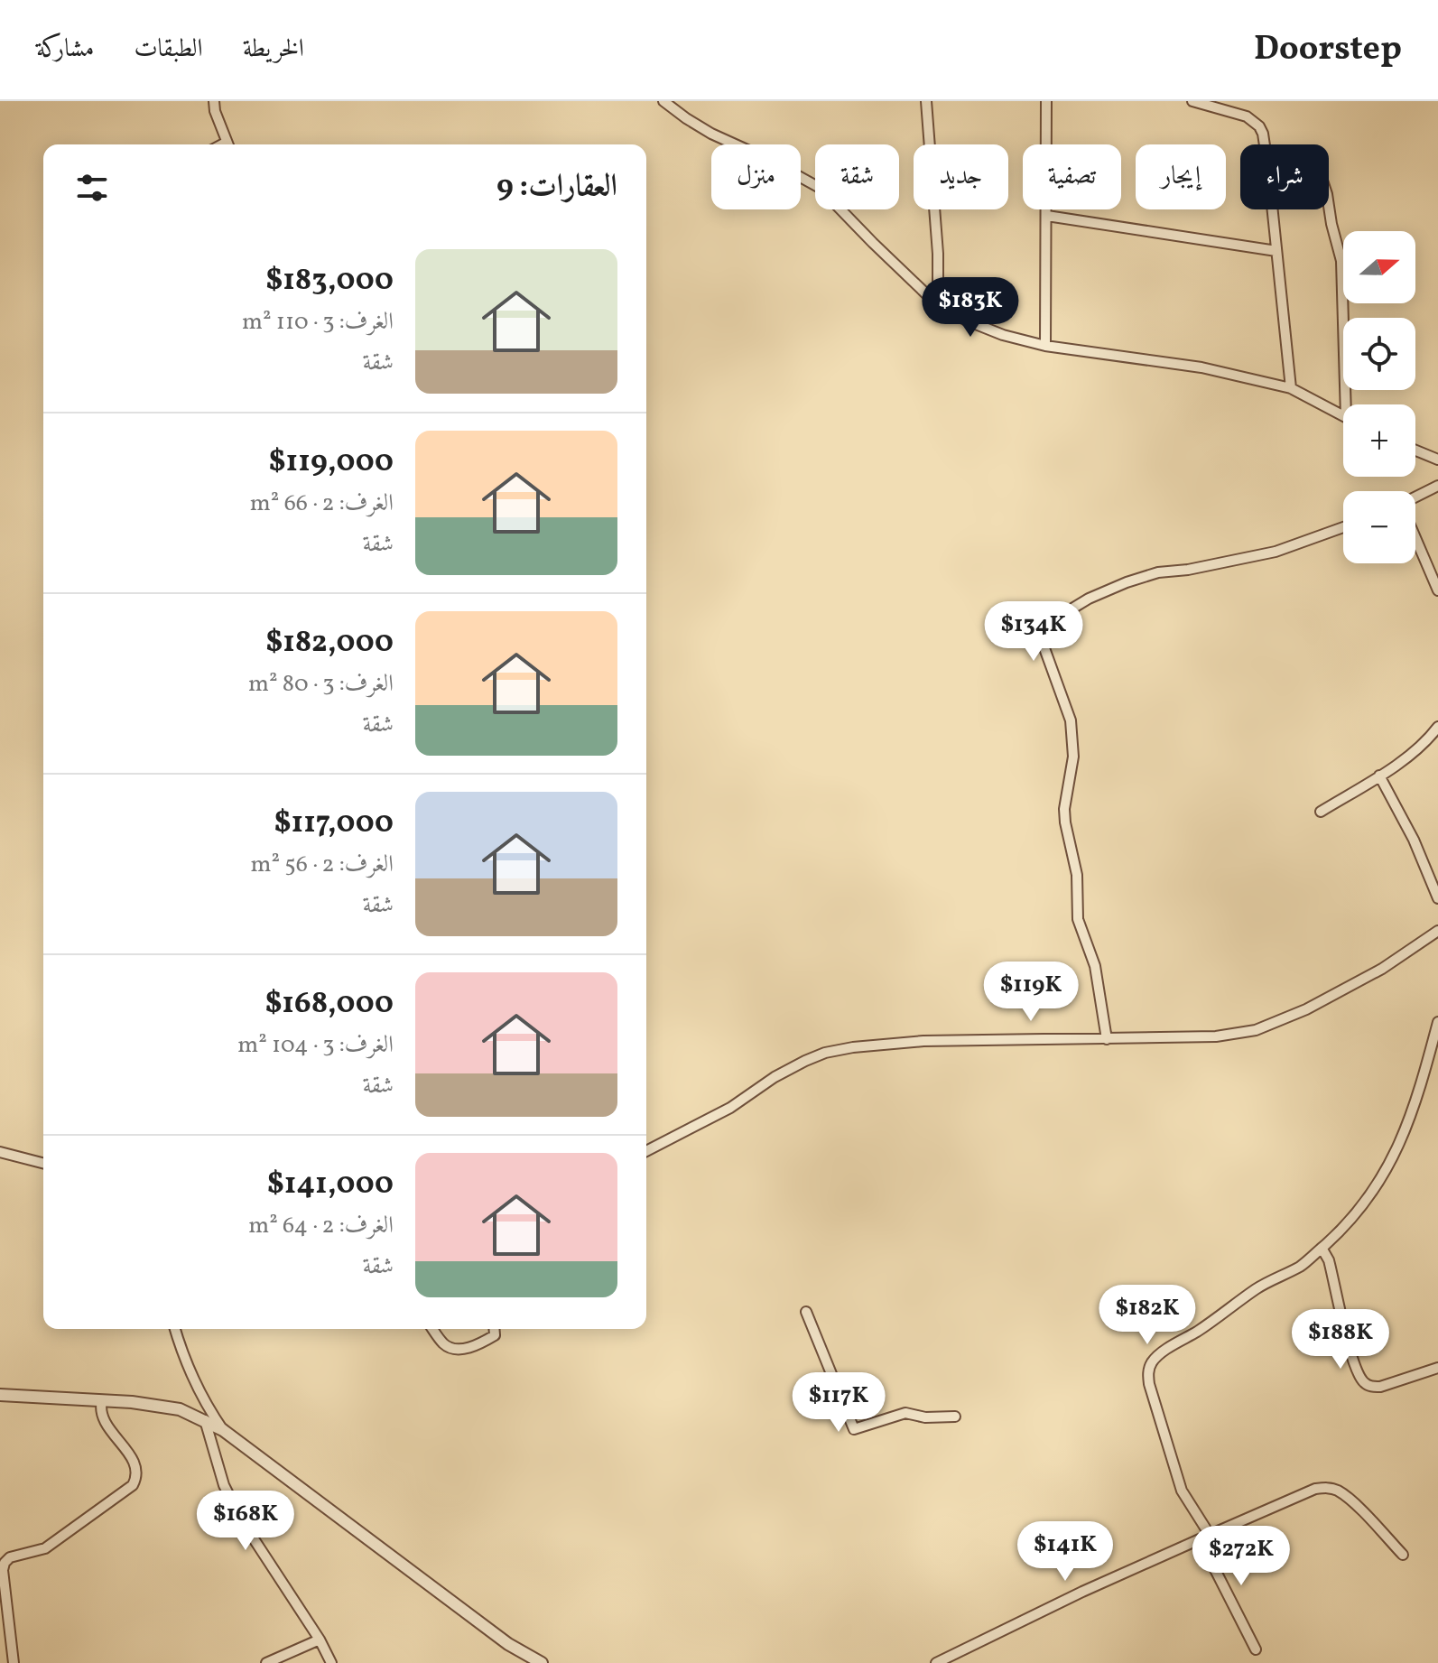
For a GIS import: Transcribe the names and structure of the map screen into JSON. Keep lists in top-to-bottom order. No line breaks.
{"north":"right","page":{"header":"Doorstep","nav":["الخريطة","الطبقات","مشاركة"],"chip":["شراء","إيجار","تصفية","جديد","شقة","منزل"],"heading":"العقارات: 9","map_buttons":["+","−"],"list":[{"name":"$183,000","note":"الغرف: 3 · 110 m² · شقة"},{"name":"$119,000","note":"الغرف: 2 · 66 m² · شقة"},{"name":"$182,000","note":"الغرف: 3 · 80 m² · شقة"},{"name":"$117,000","note":"الغرف: 2 · 56 m² · شقة"},{"name":"$168,000","note":"الغرف: 3 · 104 m² · شقة"},{"name":"$141,000","note":"الغرف: 2 · 64 m² · شقة"}],"price":["$183K","$134K","$119K","$182K","$188K","$117K","$168K","$141K","$272K"]}}
